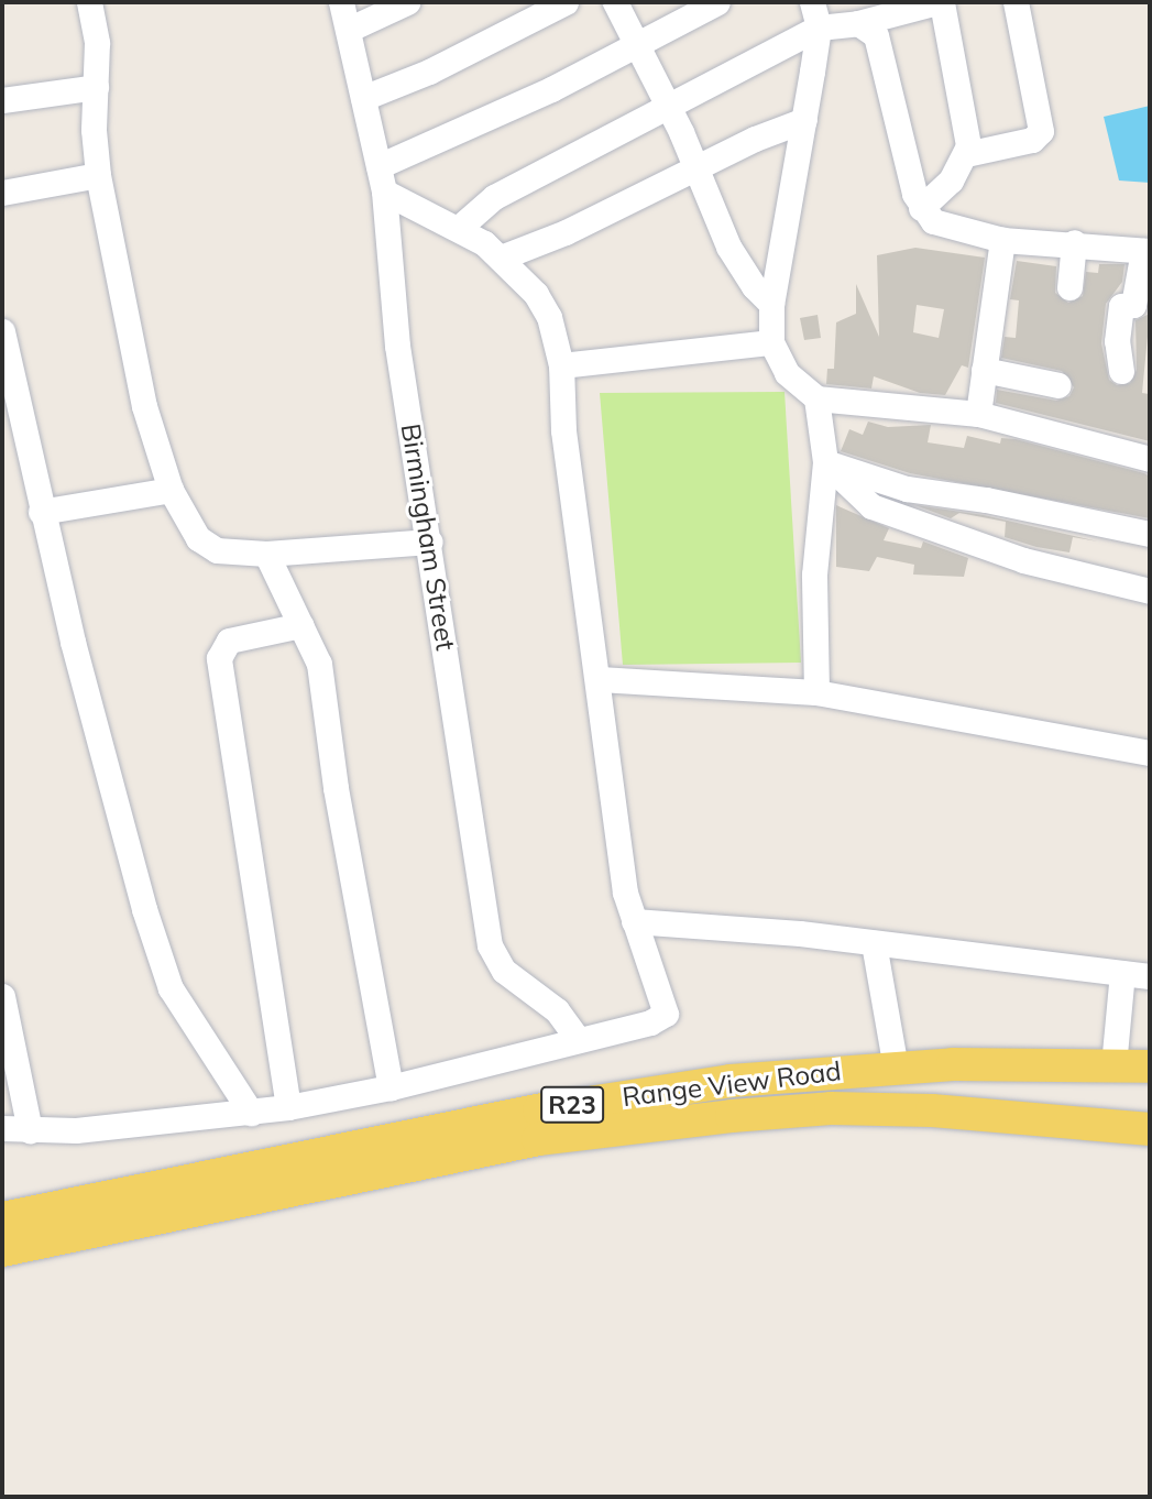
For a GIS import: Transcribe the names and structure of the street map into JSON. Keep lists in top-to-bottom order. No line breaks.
{"streets":{"main road":["Range View Road","R23"],"street":["Birmingham Street"]}}
